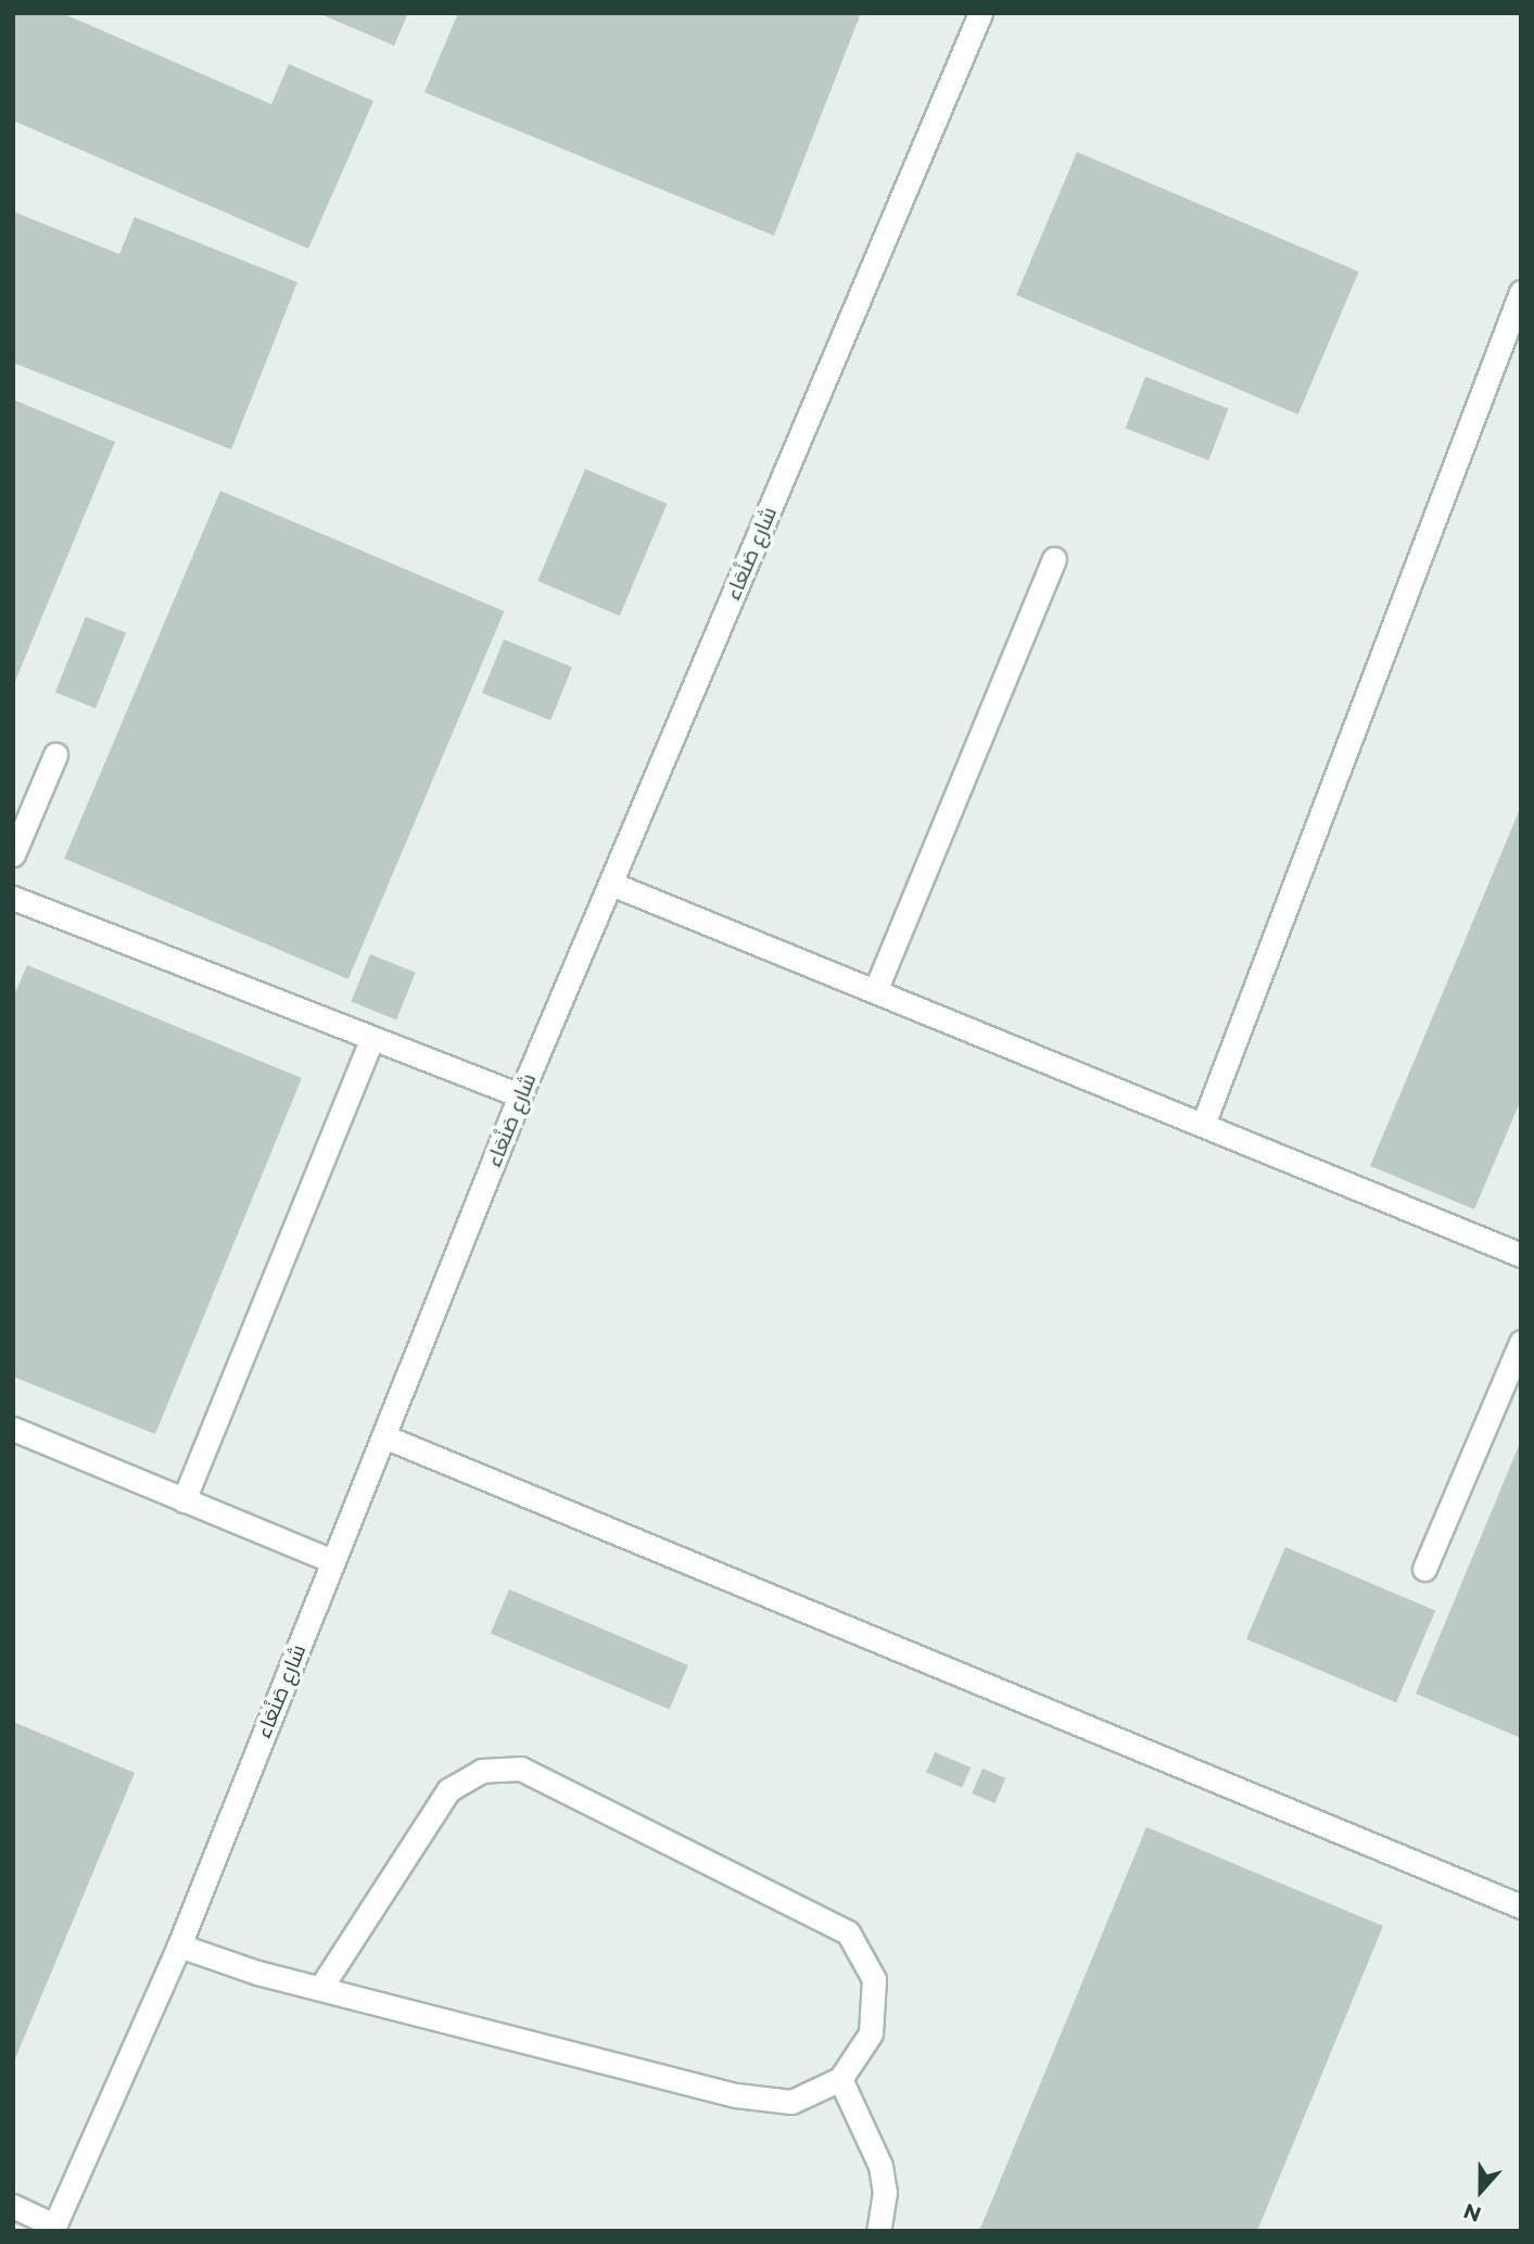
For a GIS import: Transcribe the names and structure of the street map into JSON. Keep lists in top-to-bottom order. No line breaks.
{"streets":{"street":["شارع صَنْعَاء"]},"north":"bottom"}
